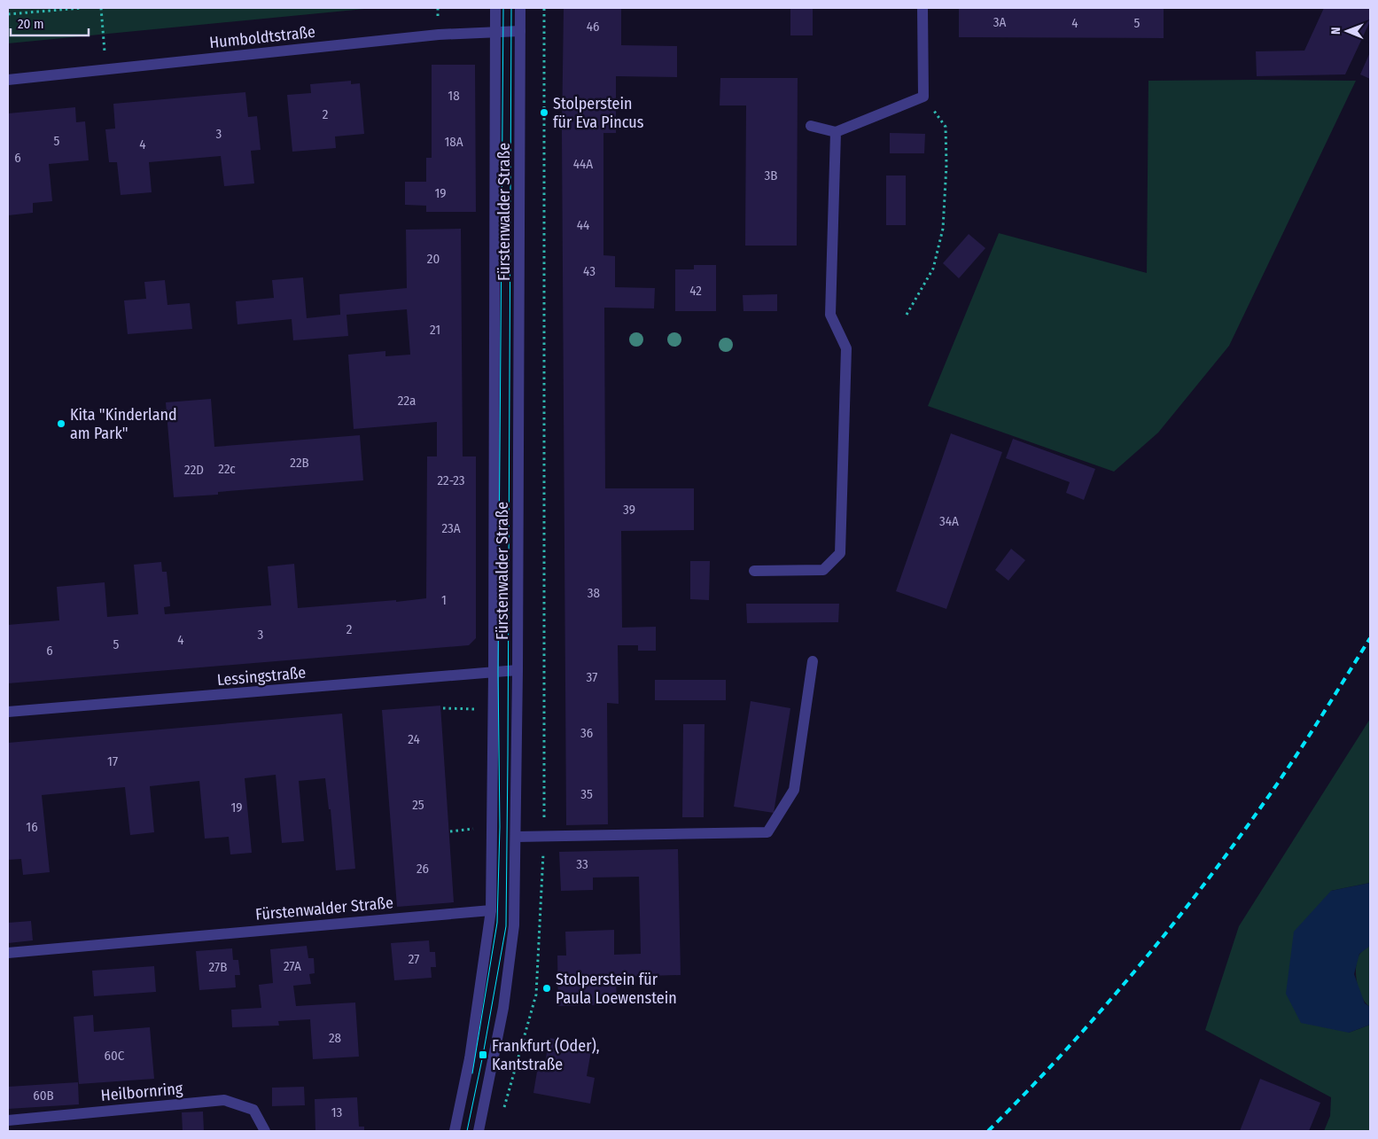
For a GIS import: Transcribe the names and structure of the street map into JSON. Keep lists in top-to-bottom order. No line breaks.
{"streets":{"street":["Humboldtstraße","Fürstenwalder Straße","Lessingstraße","Heilbornring"]},"crossings":[["Humboldtstraße","Fürstenwalder Straße"],["Fürstenwalder Straße","Lessingstraße"]],"places":{"other":["Stolperstein für Eva Pincus","Kita \"Kinderland am Park\"","Stolperstein für Paula Loewenstein"],"transit":["Frankfurt (Oder), Kantstraße"]},"house_numbers":["3A","4","5","46","18","2","3","5","18A","4","6","44A","3B","19","44","20","43","42","21","22a","22B","22c","22D","22-23","39","34A","23A","38","1","2","3","4","5","6","37","36","24","17","35","25","19","16","33","26","27","27A","27B","28","60C","60B","13"],"scale_bar":"20 m","north":"left"}
